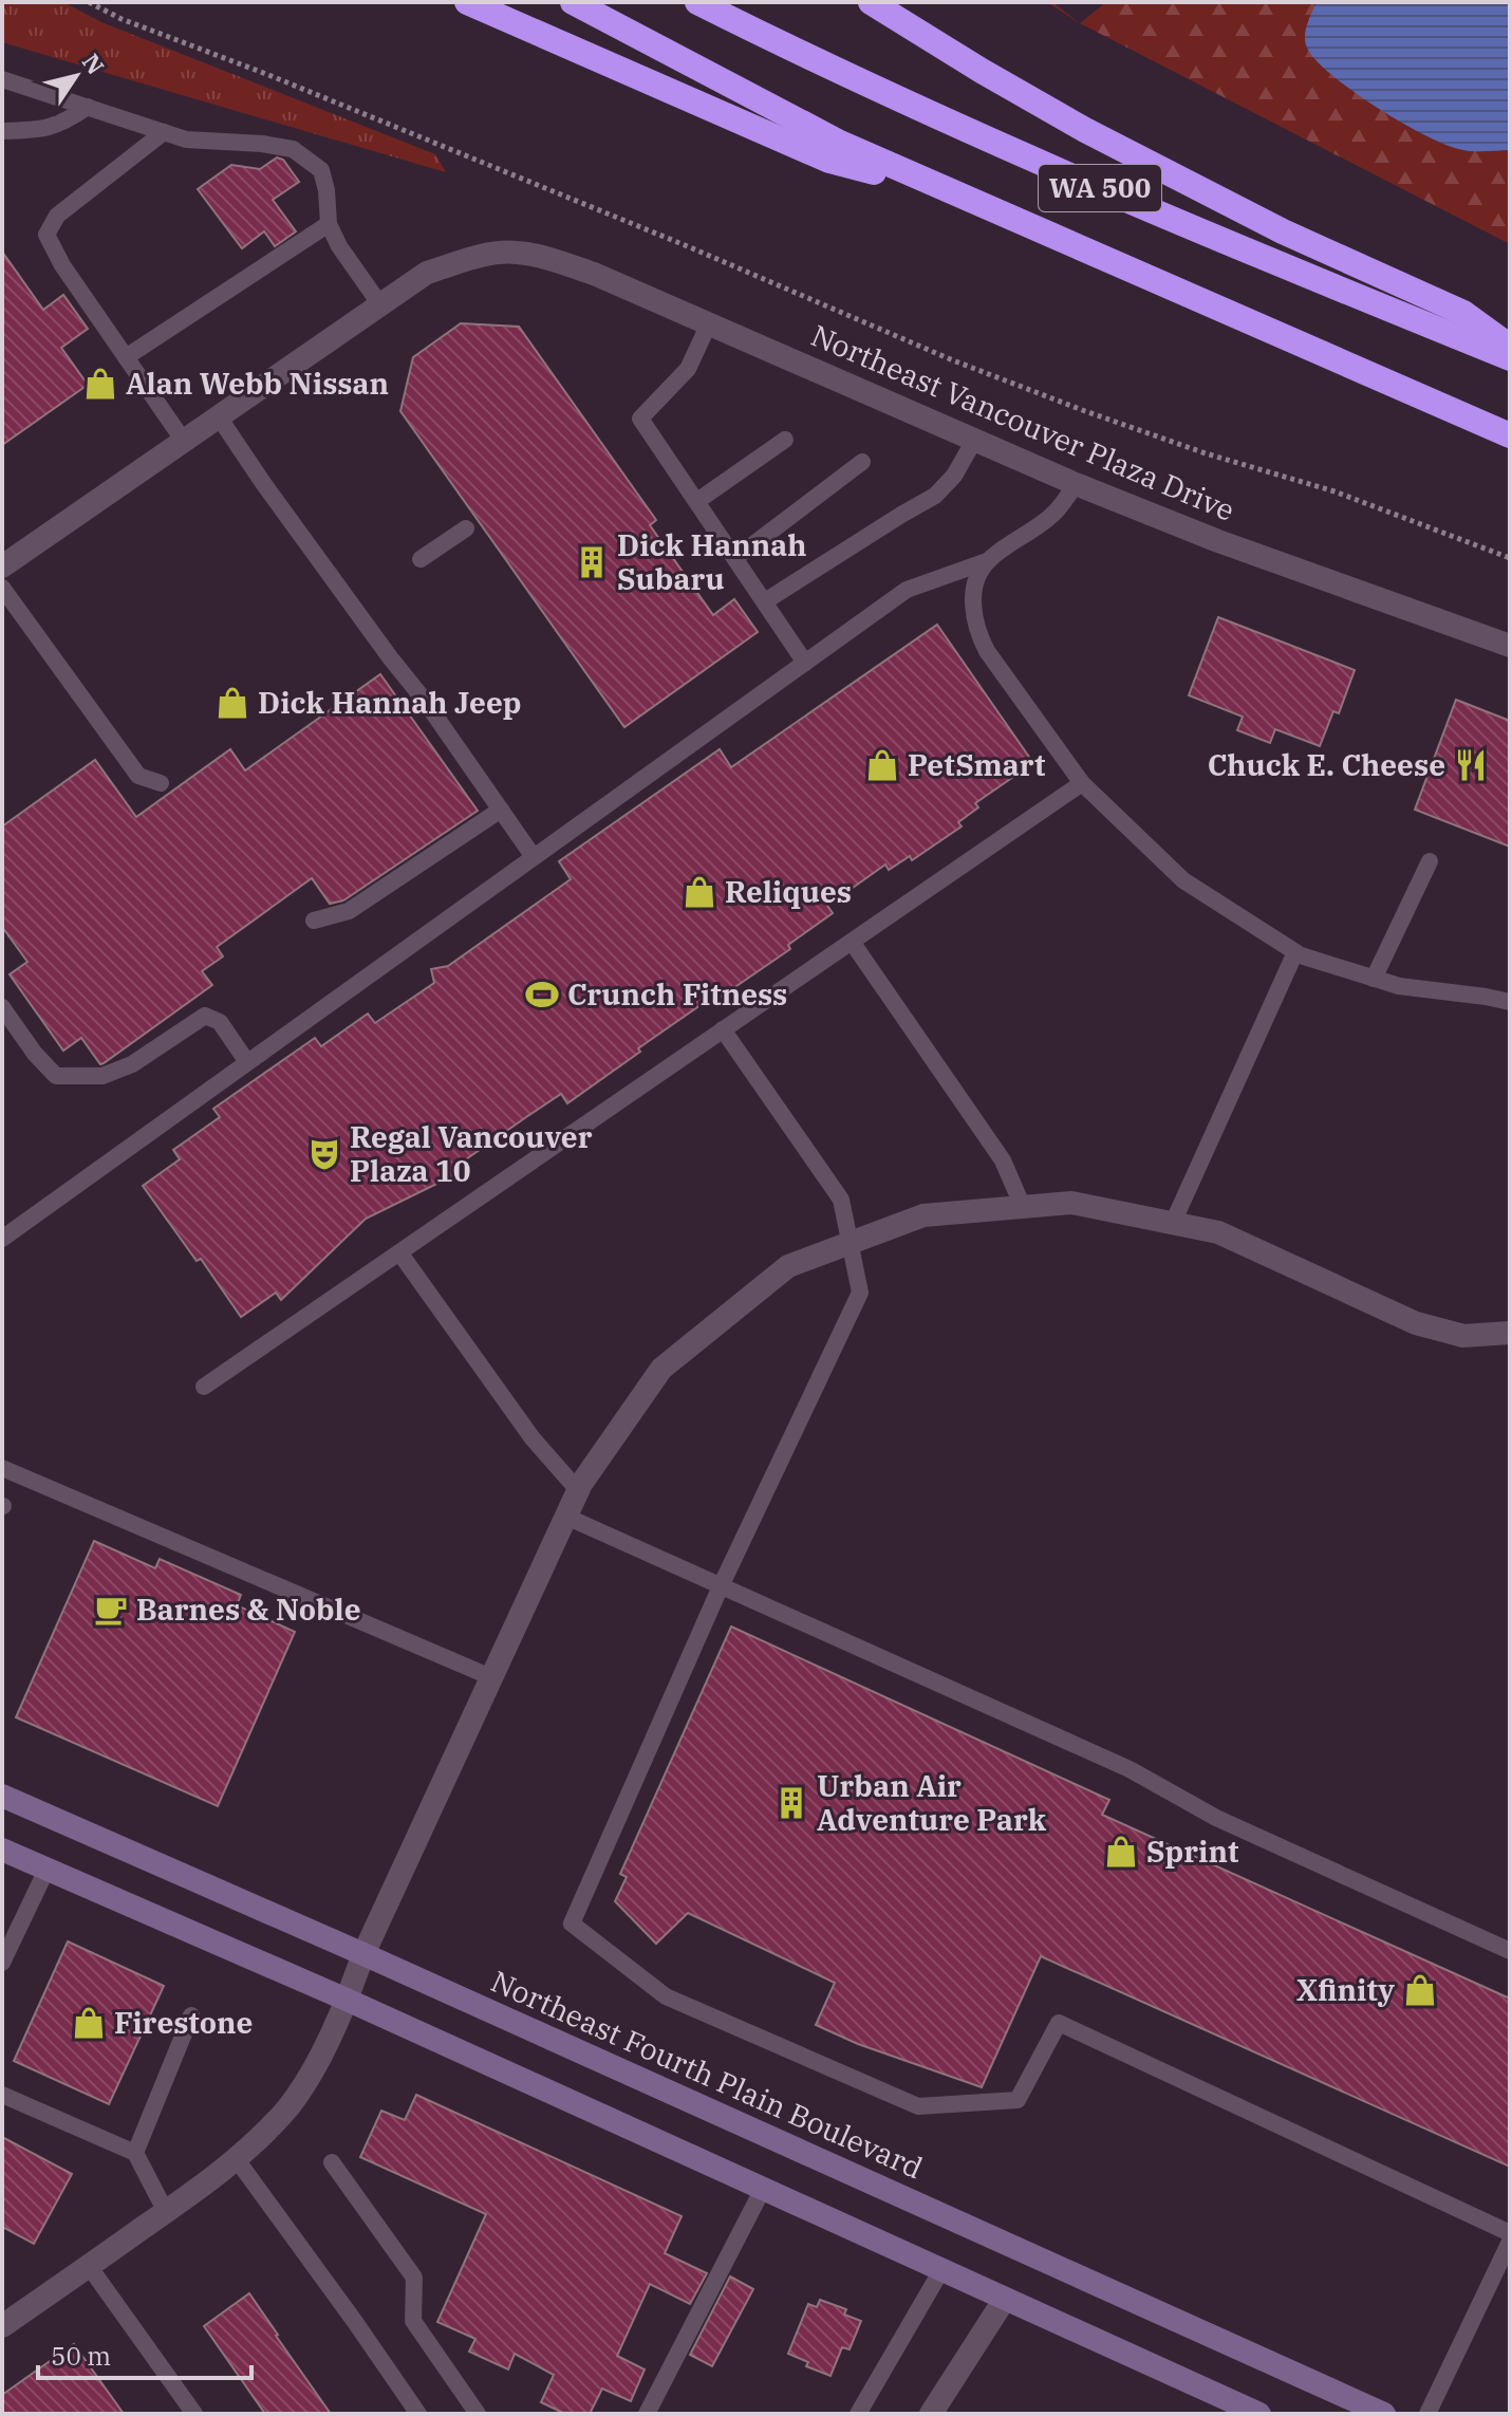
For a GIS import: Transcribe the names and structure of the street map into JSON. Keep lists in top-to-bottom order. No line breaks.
{"streets":{"highway":["WA 500"],"main road":["Northeast Fourth Plain Boulevard"],"street":["Northeast Vancouver Plaza Drive"]},"places":{"shop":["Alan Webb Nissan","Dick Hannah Jeep","PetSmart","Reliques","Sprint","Xfinity","Firestone"],"building":["Dick Hannah Subaru","Urban Air Adventure Park"],"restaurant":["Chuck E. Cheese"],"sports":["Crunch Fitness"],"theatre":["Regal Vancouver Plaza 10"],"cafe":["Barnes & Noble"]},"scale_bar":"50 m","north":"top right"}
